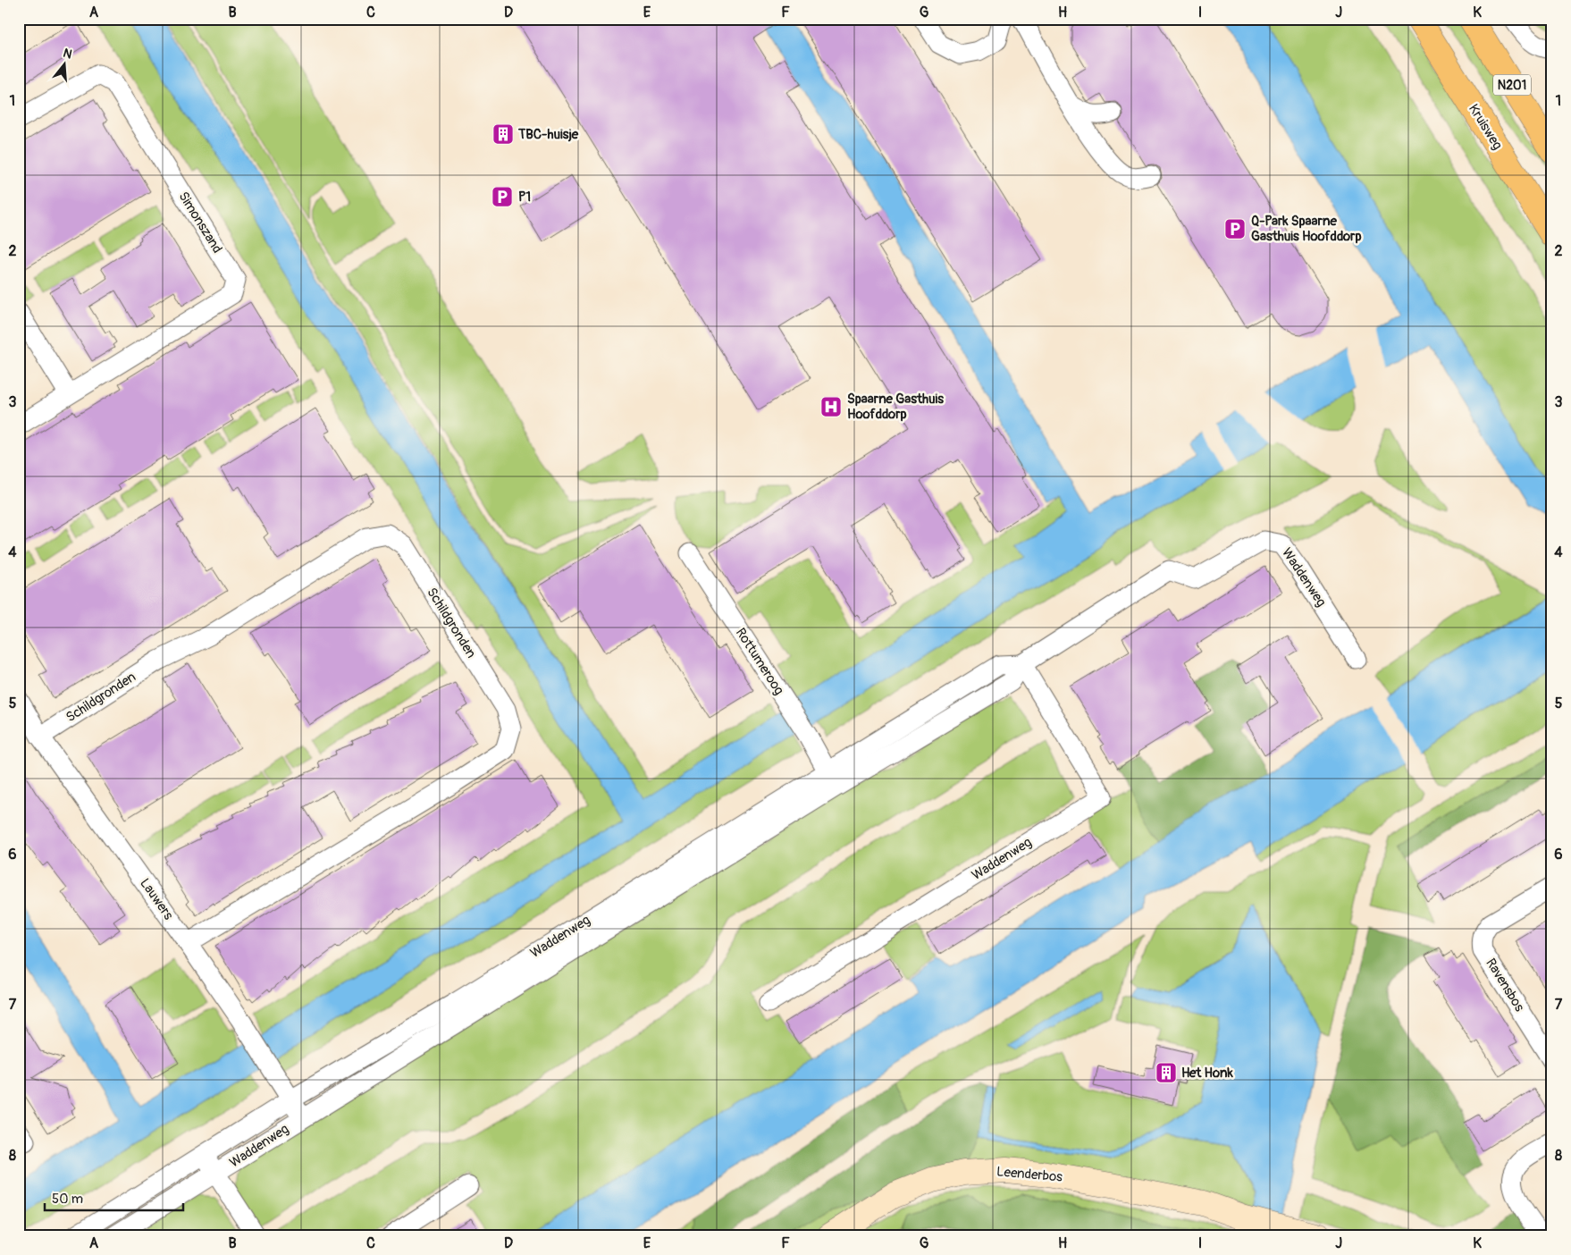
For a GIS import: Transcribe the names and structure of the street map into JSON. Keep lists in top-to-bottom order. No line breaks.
{"streets":{"highway":["N201","Kruisweg"],"main road":["Leenderbos"],"street":["Simonszand","Waddenweg","Schildgronden","Rottumeroog","Lauwers","Ravensbos"]},"crossings":[["Waddenweg","Rottumeroog"],["Waddenweg","Lauwers"],["Schildgronden","Lauwers"]],"places":{"building":["TBC-huisje","Het Honk"],"parking":["P1","Q-Park Spaarne Gasthuis Hoofddorp"],"hospital":["Spaarne Gasthuis Hoofddorp"]},"scale_bar":"50 m","north":"top","grid":{"columns":["A","B","C","D","E","F","G","H","I","J","K"],"rows":["1","2","3","4","5","6","7","8"]}}
